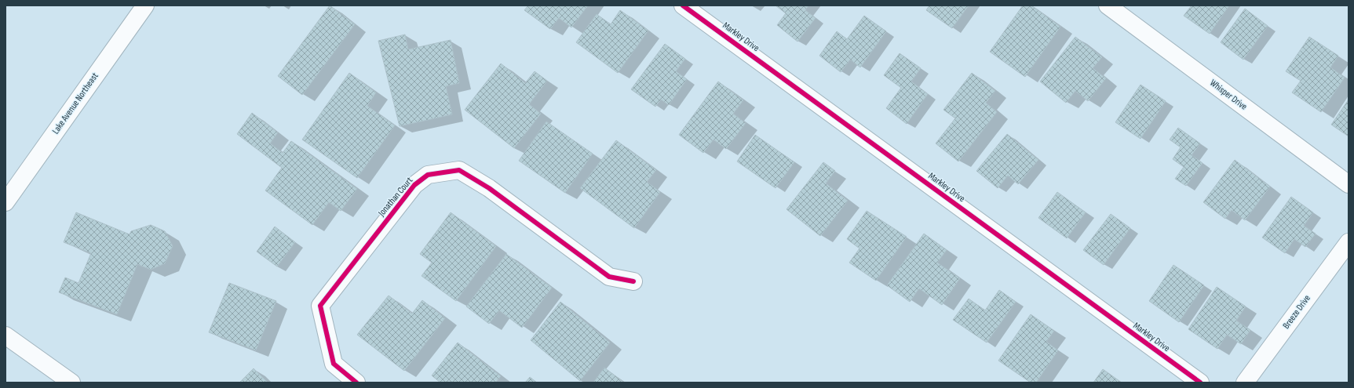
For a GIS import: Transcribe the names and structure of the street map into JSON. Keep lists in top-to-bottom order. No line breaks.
{"streets":{"street":["Markley Drive","Whisper Drive","Lake Avenue Northeast","Jonathan Court","Breeze Drive"]}}
